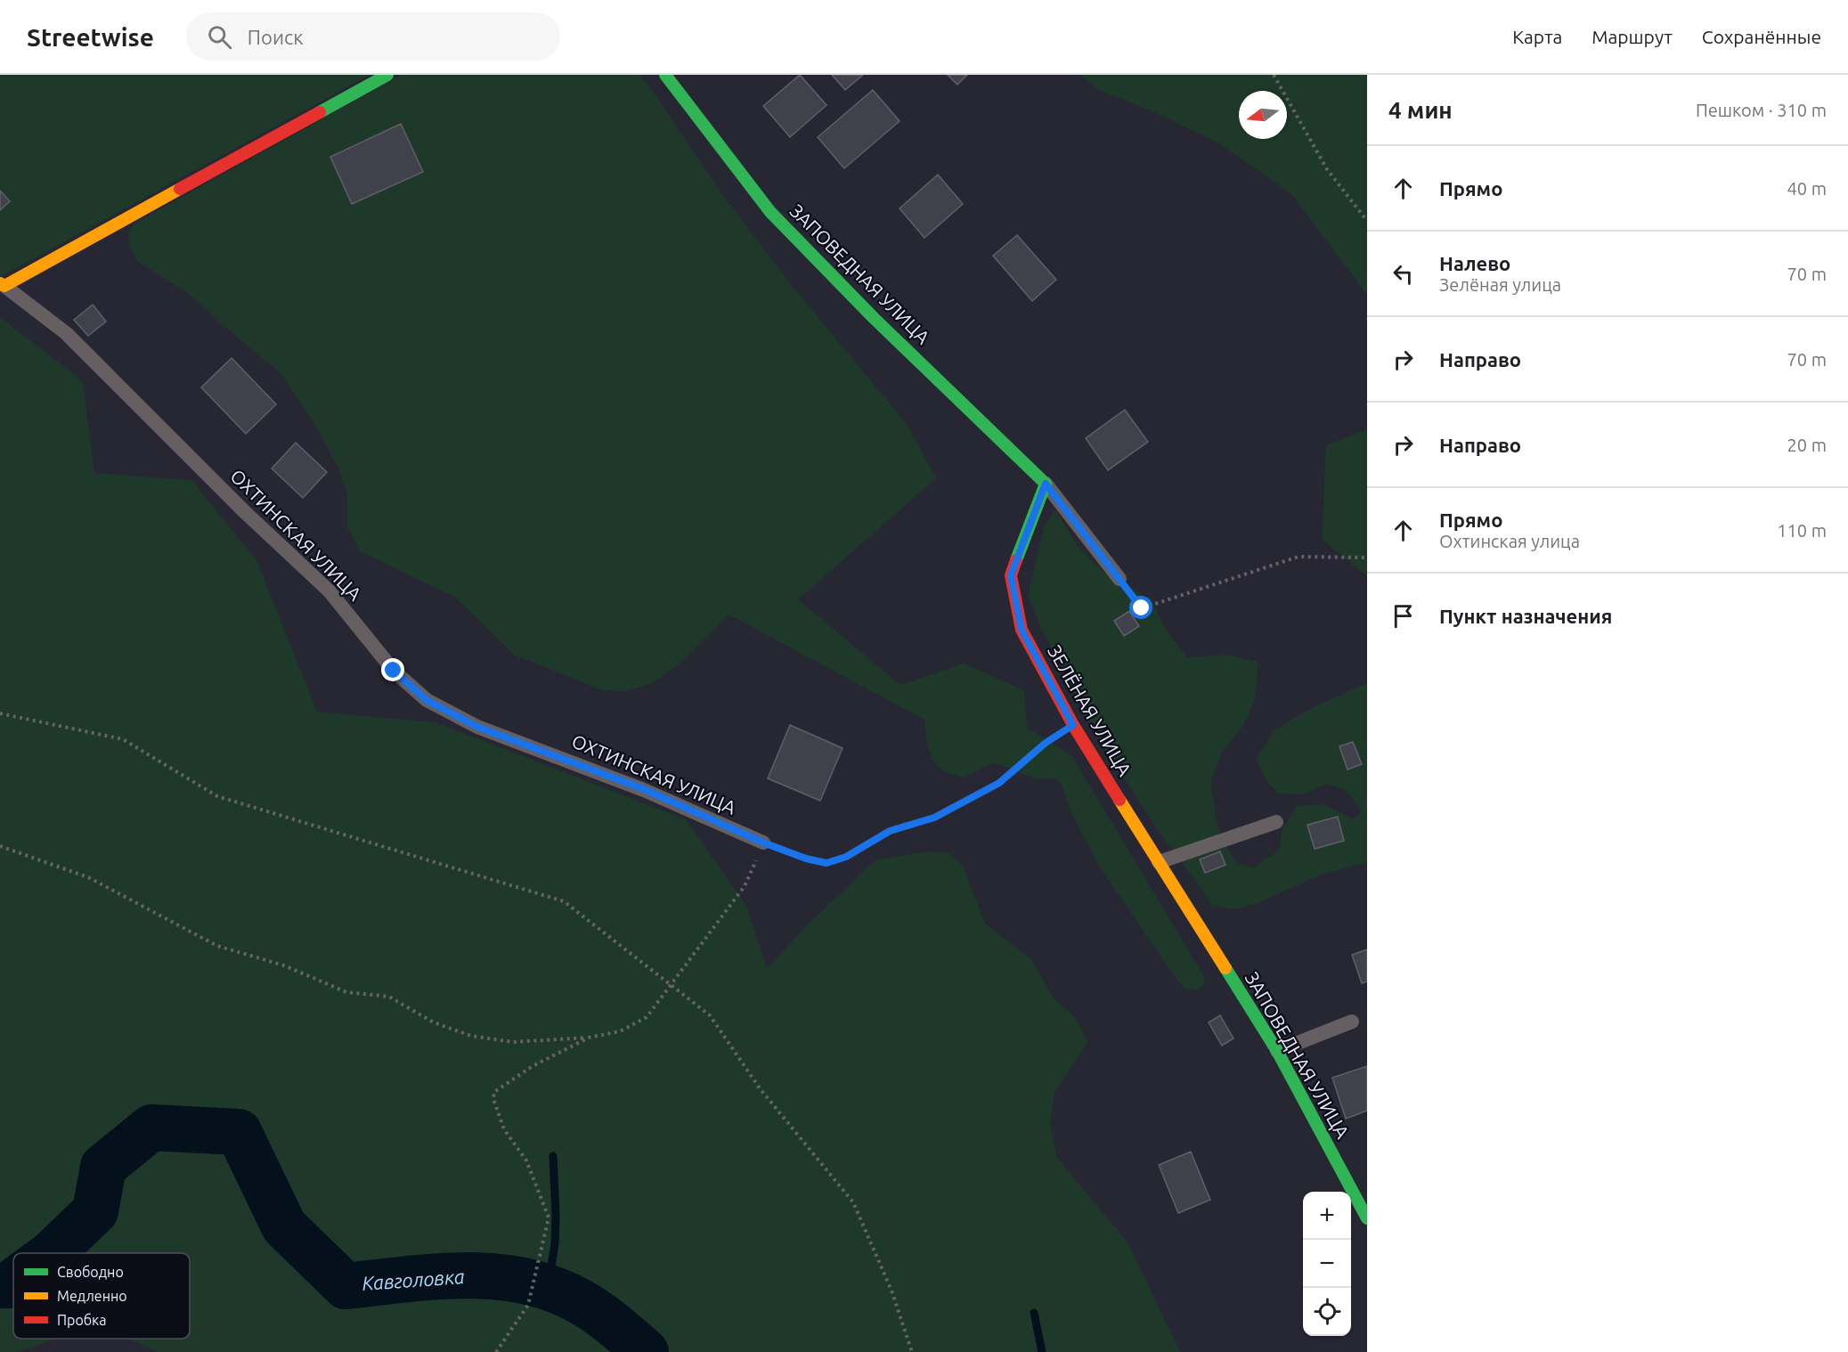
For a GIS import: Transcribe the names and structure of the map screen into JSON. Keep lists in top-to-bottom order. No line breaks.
{"streets":{"street":["ЗАПОВЕДНАЯ УЛИЦА","ЗЕЛЁНАЯ УЛИЦА"],"lane":["ОХТИНСКАЯ УЛИЦА"]},"crossings":[["ЗАПОВЕДНАЯ УЛИЦА","ЗЕЛЁНАЯ УЛИЦА"]],"water":["Кавголовка"],"legend":["Свободно","Медленно","Пробка"],"north":"left","page":{"header":"Streetwise","search":"Поиск","nav":["Карта","Маршрут","Сохранённые"],"heading":["4 мин","Пешком · 310 m"],"list":[["Прямо","40 m"],["Налево","Зелёная улица","70 m"],["Направо","70 m"],["Направо","20 m"],["Прямо","Охтинская улица","110 m"],"Пункт назначения"],"map_buttons":["+","−"]}}
